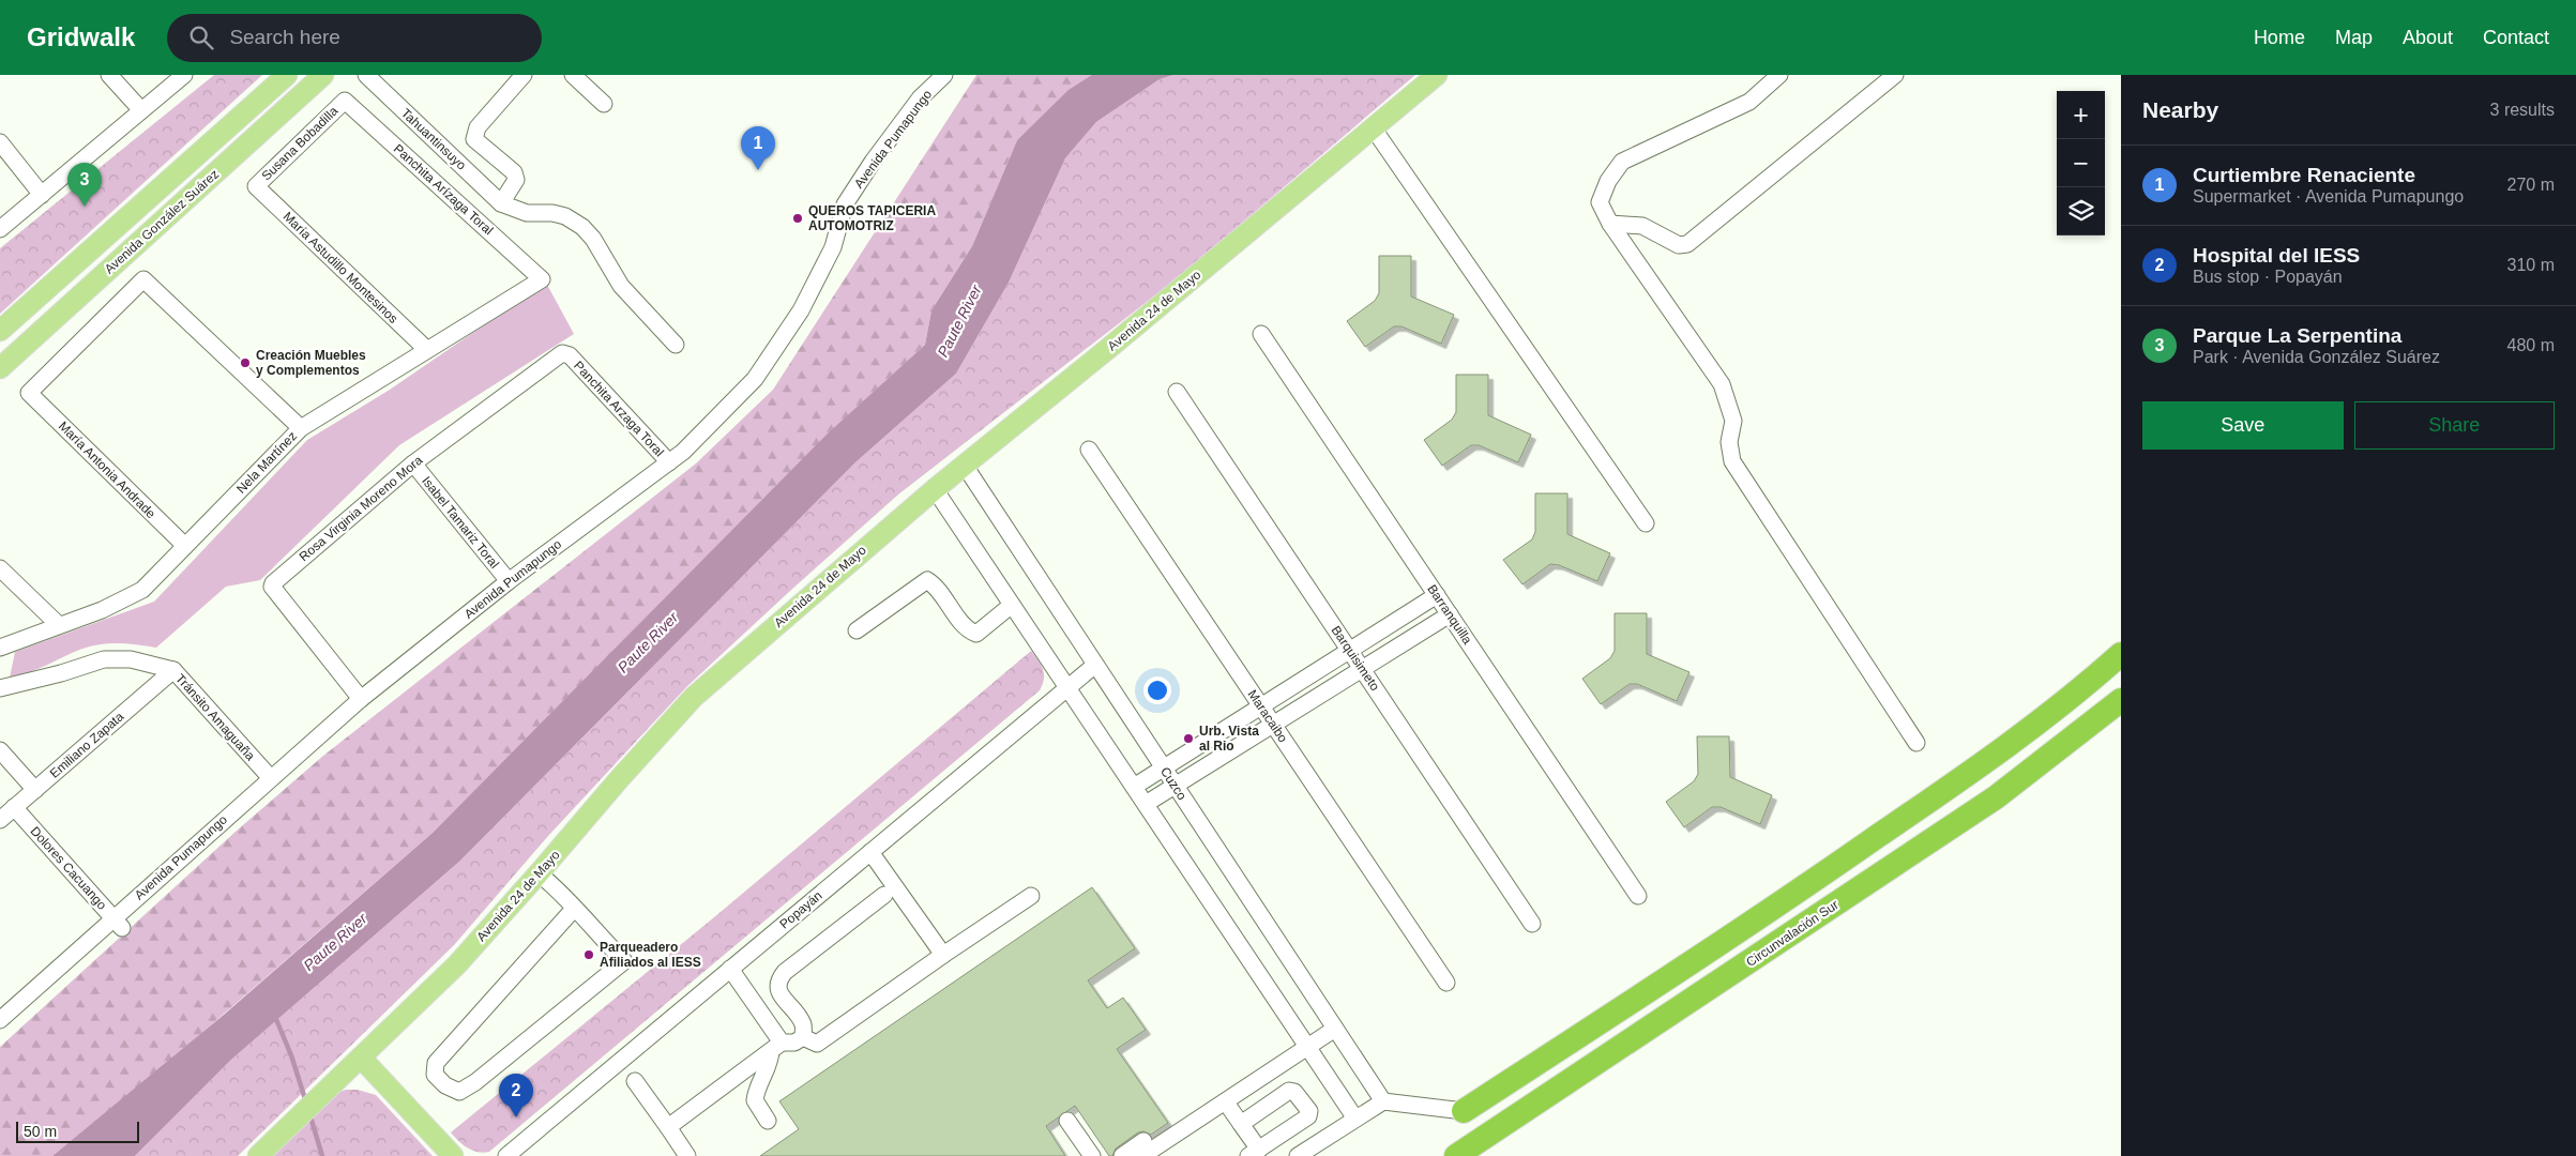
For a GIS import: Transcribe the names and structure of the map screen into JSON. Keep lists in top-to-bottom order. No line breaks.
{"streets":{"highway":["Circunvalación Sur"],"main road":["Avenida González Suárez","Avenida 24 de Mayo"],"street":["Tahuantinsuyo","Avenida Pumapungo","Susana Bobadilla","Panchita Arízaga Toral","María Astudillo Montesinos","Panchita Arzaga Toral","Nela Martínez","María Antonia Andrade","Rosa Virginia Moreno Mora","Isabel Tamariz Toral","Barranquilla","Barquisimeto","Maracaibo","Tránsito Amaguaña","Emiliano Zapata","Cuzco","Dolores Cacuango","Popayán"]},"crossings":[["Avenida Pumapungo","Panchita Arzaga Toral"],["Avenida Pumapungo","Rosa Virginia Moreno Mora"],["Avenida Pumapungo","Isabel Tamariz Toral"],["Avenida Pumapungo","Tránsito Amaguaña"],["Avenida Pumapungo","Dolores Cacuango"],["Susana Bobadilla","Panchita Arízaga Toral"],["Susana Bobadilla","María Astudillo Montesinos"],["Panchita Arízaga Toral","Nela Martínez"],["María Astudillo Montesinos","Nela Martínez"],["Avenida 24 de Mayo","Cuzco"],["Panchita Arzaga Toral","Rosa Virginia Moreno Mora"],["Nela Martínez","María Antonia Andrade"],["Rosa Virginia Moreno Mora","Isabel Tamariz Toral"],["Tránsito Amaguaña","Emiliano Zapata"],["Emiliano Zapata","Dolores Cacuango"],["Cuzco","Popayán"]],"water":["Paute River"],"places":["QUEROS TAPICERIA AUTOMOTRIZ","Creación Muebles y Complementos","Urb. Vista al Rio","Parqueadero Afiliados al IESS"],"scale_bar":"50 m","page":{"header":"Gridwalk","search":"Search here","nav":["Home","Map","About","Contact"],"heading":["Nearby","3 results"],"map_buttons":["+","−"],"pins":["1","3","2"],"list":[{"mark":"1","name":"Curtiembre Renaciente","note":"Supermarket · Avenida Pumapungo","value":"270 m"},{"mark":"2","name":"Hospital del IESS","note":"Bus stop · Popayán","value":"310 m"},{"mark":"3","name":"Parque La Serpentina","note":"Park · Avenida González Suárez","value":"480 m"}],"buttons":["Save","Share"],"scale":"50 m"}}
